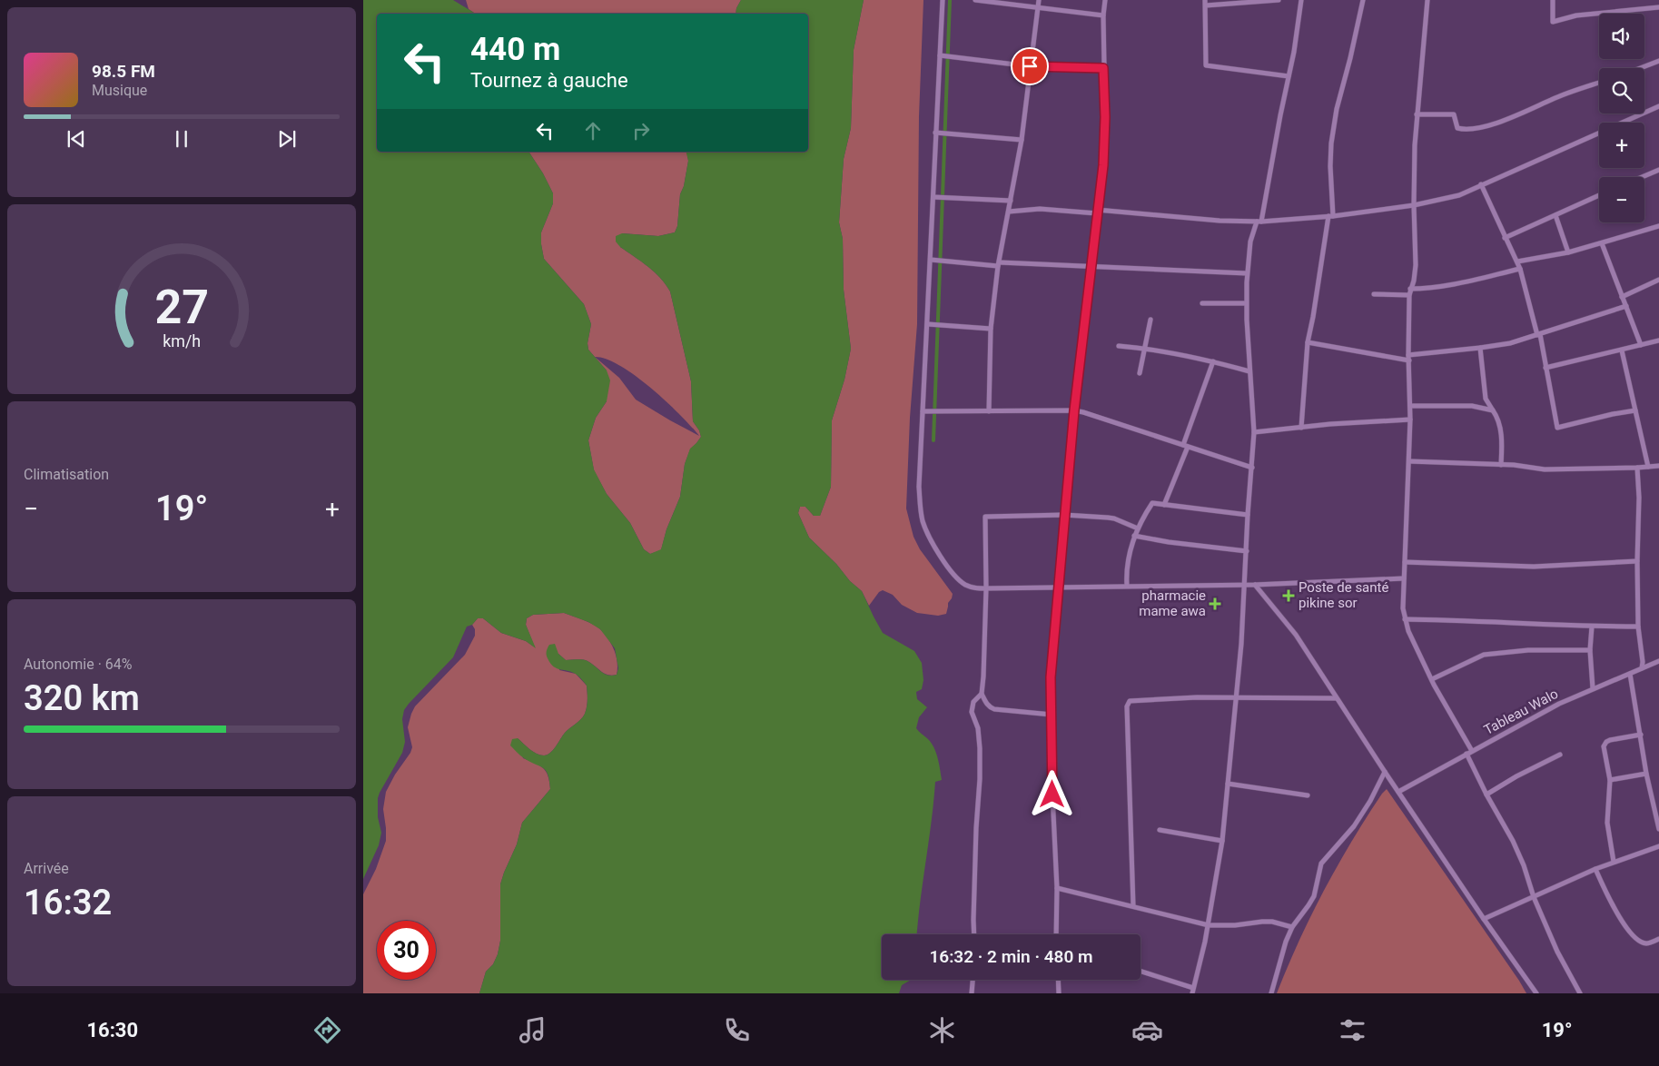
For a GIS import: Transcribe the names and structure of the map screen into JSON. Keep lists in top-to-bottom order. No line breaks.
{"streets":{"street":["Tableau Walo"]},"places":{"health":["Poste de santé pikine sor","pharmacie mame awa"]},"page":{"map_buttons":["+","−"],"turn":["440 m","Tournez à gauche"],"song":["98.5 FM","Musique"],"tile":["Climatisation",["Autonomie · 64%","320 km"],["Arrivée","16:32"]],"heat":["−","19°","+"],"limit":"30","trip":"16:32 · 2 min · 480 m","tabs":["16:30","19°"],"gauge":["27","km/h"]}}
